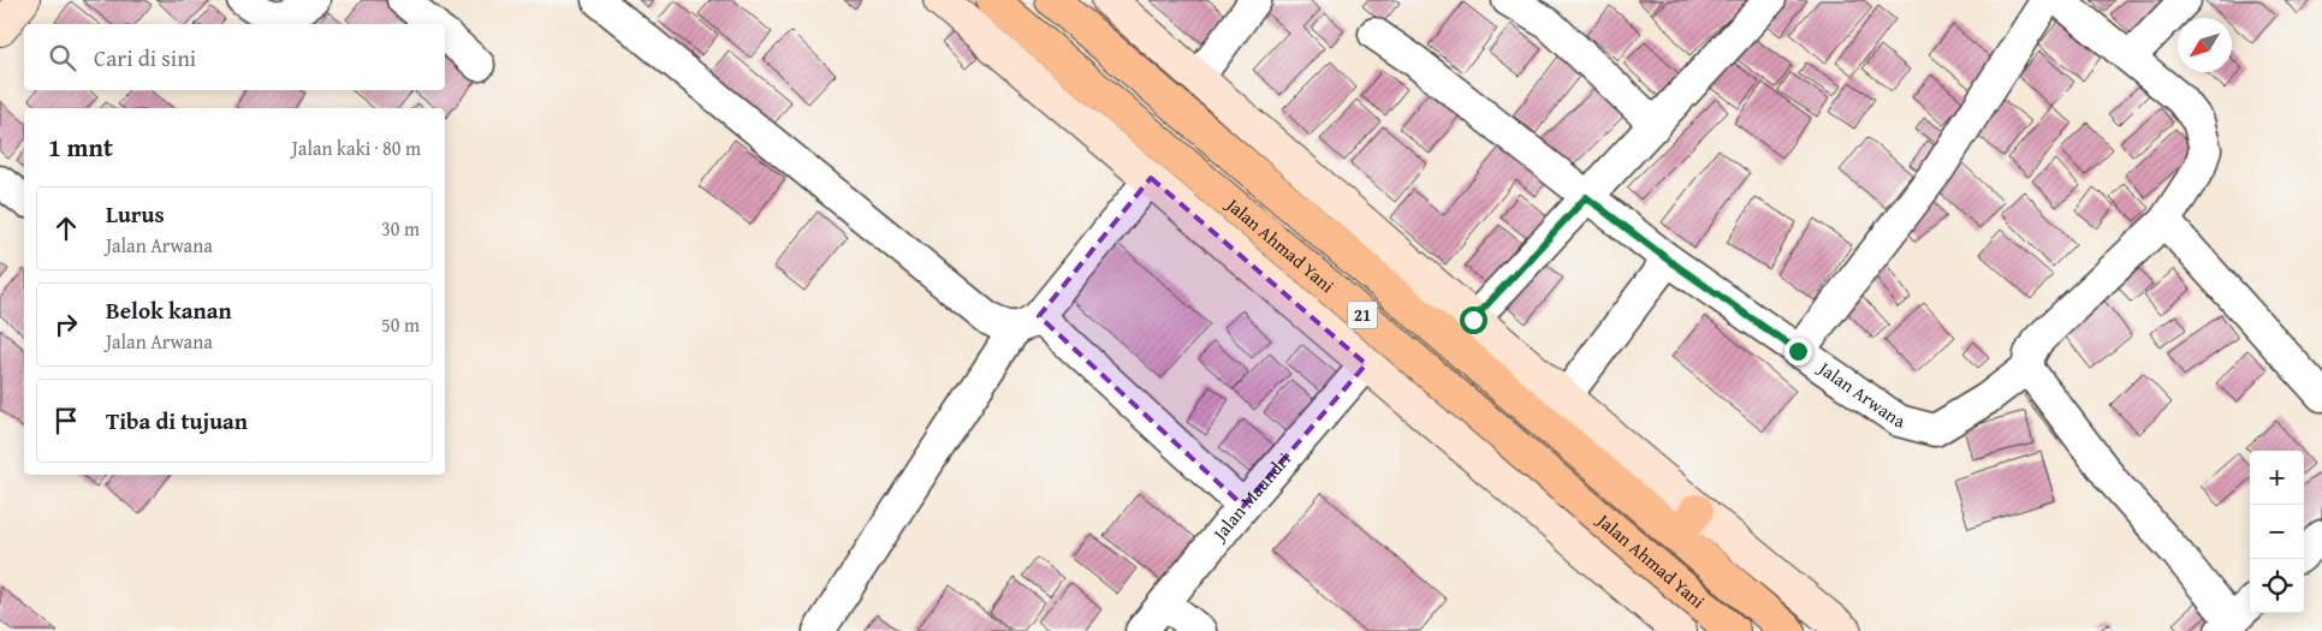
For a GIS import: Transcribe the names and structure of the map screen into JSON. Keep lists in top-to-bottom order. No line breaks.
{"streets":{"highway":["Jalan Ahmad Yani","21"],"street":["Jalan Arwana","Jalan Maundri"]},"north":"bottom left","page":{"search":"Cari di sini","heading":["1 mnt","Jalan kaki · 80 m"],"list":[["Lurus","Jalan Arwana","30 m"],["Belok kanan","Jalan Arwana","50 m"],"Tiba di tujuan"],"map_buttons":["+","−"]}}
